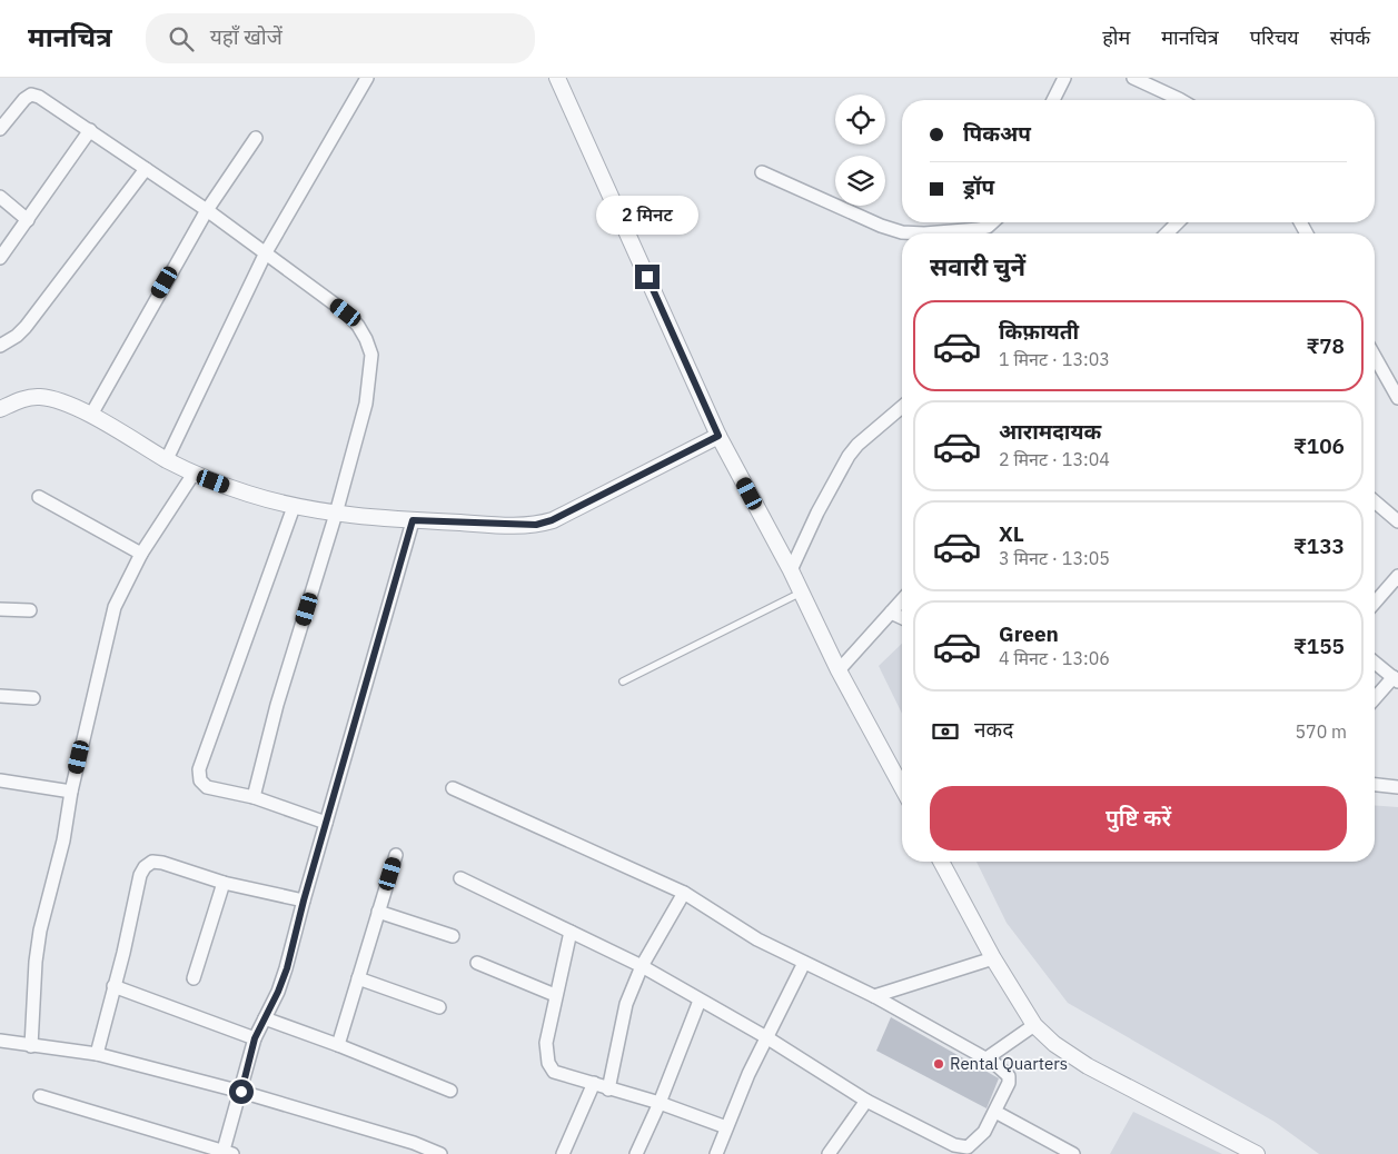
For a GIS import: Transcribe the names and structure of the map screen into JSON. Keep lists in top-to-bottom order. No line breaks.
{"places":["Rental Quarters"],"page":{"header":"मानचित्र","search":"यहाँ खोजें","nav":["होम","मानचित्र","परिचय","संपर्क"],"banner":["पिकअप","ड्रॉप"],"bubble":"2 मिनट","heading":"सवारी चुनें","list":[{"name":"किफ़ायती","note":"1 मिनट · 13:03","value":"₹78"},{"name":"आरामदायक","note":"2 मिनट · 13:04","value":"₹106"},{"name":"XL","note":"3 मिनट · 13:05","value":"₹133"},{"name":"Green","note":"4 मिनट · 13:06","value":"₹155"}],"pay":["नकद","570 m"],"buttons":"पुष्टि करें"}}
